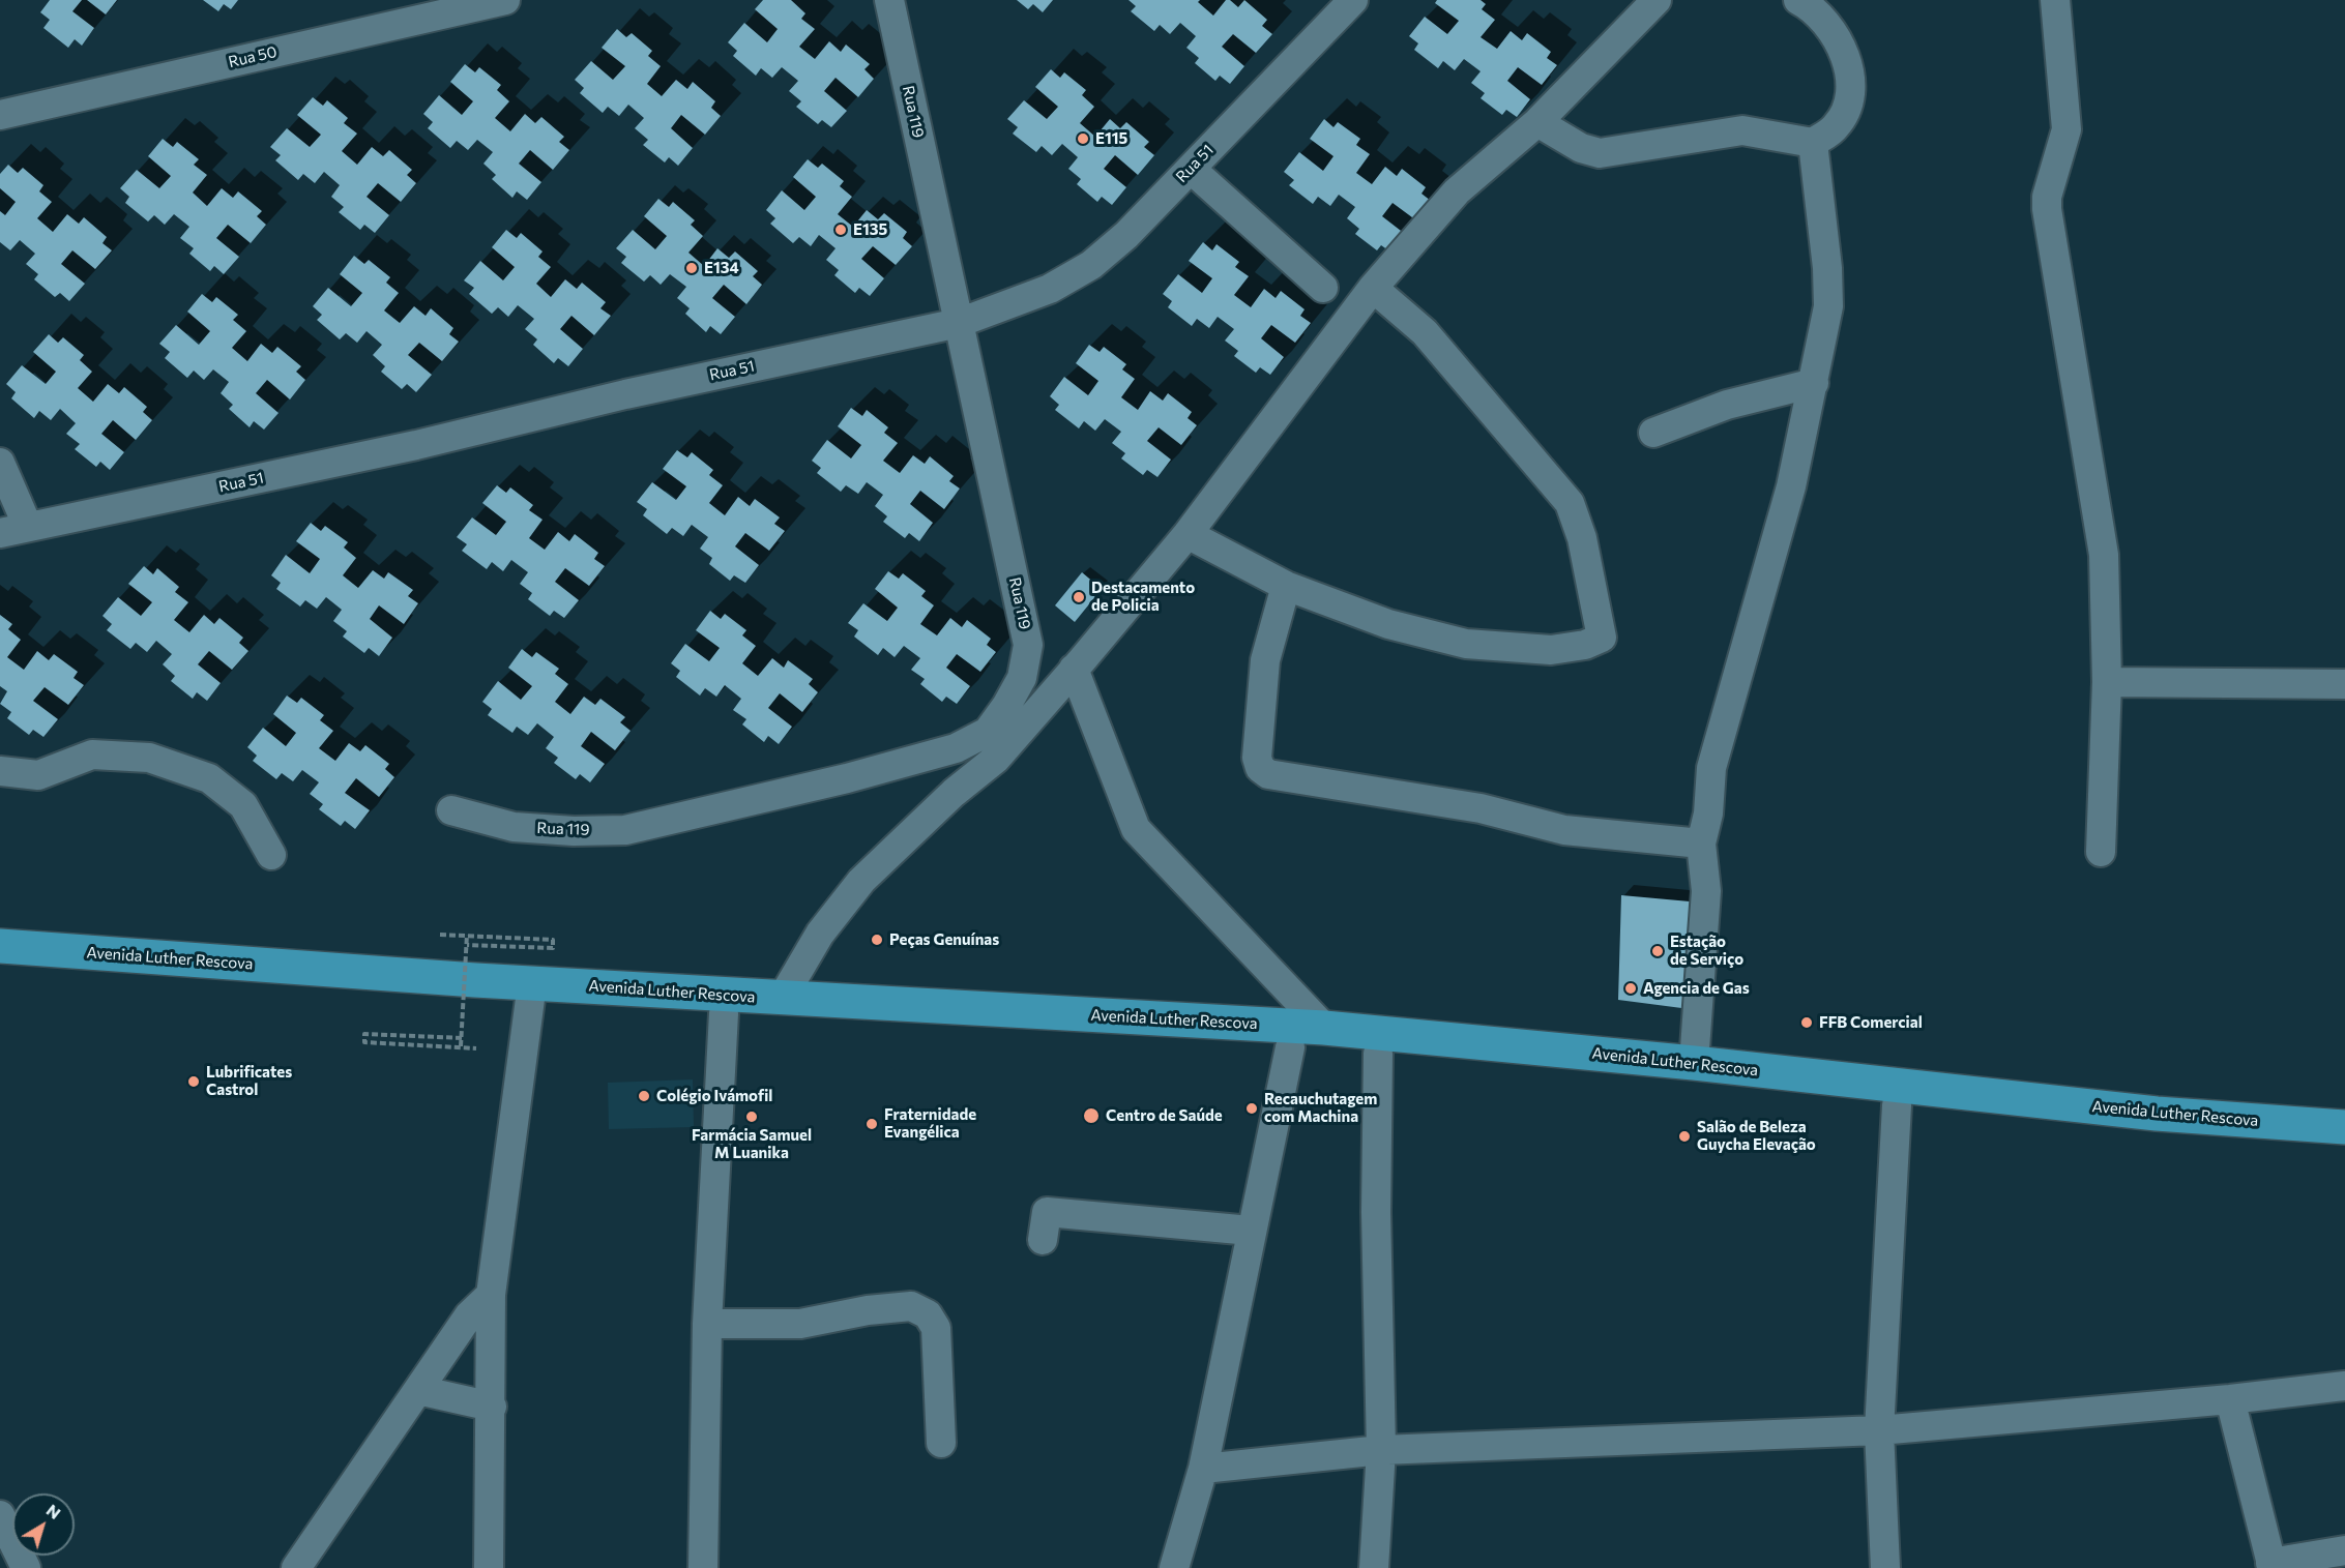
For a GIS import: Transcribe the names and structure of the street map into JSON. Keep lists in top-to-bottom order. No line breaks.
{"streets":{"main road":["Avenida Luther Rescova"],"street":["Rua 50","Rua 119","Rua 51"]},"crossings":[["Rua 119","Rua 51"]],"places":["E115","E135","E134","Destacamento de Policia","Peças Genuínas","Estação de Serviço","Agencia de Gas","FFB Comercial","Lubrificates Castrol","Colégio Ivámofil","Recauchutagem com Machina","Centro de Saúde","Farmácia Samuel M Luanika","Fraternidade Evangélica","Salão de Beleza Guycha Elevação"],"north":"top right"}
